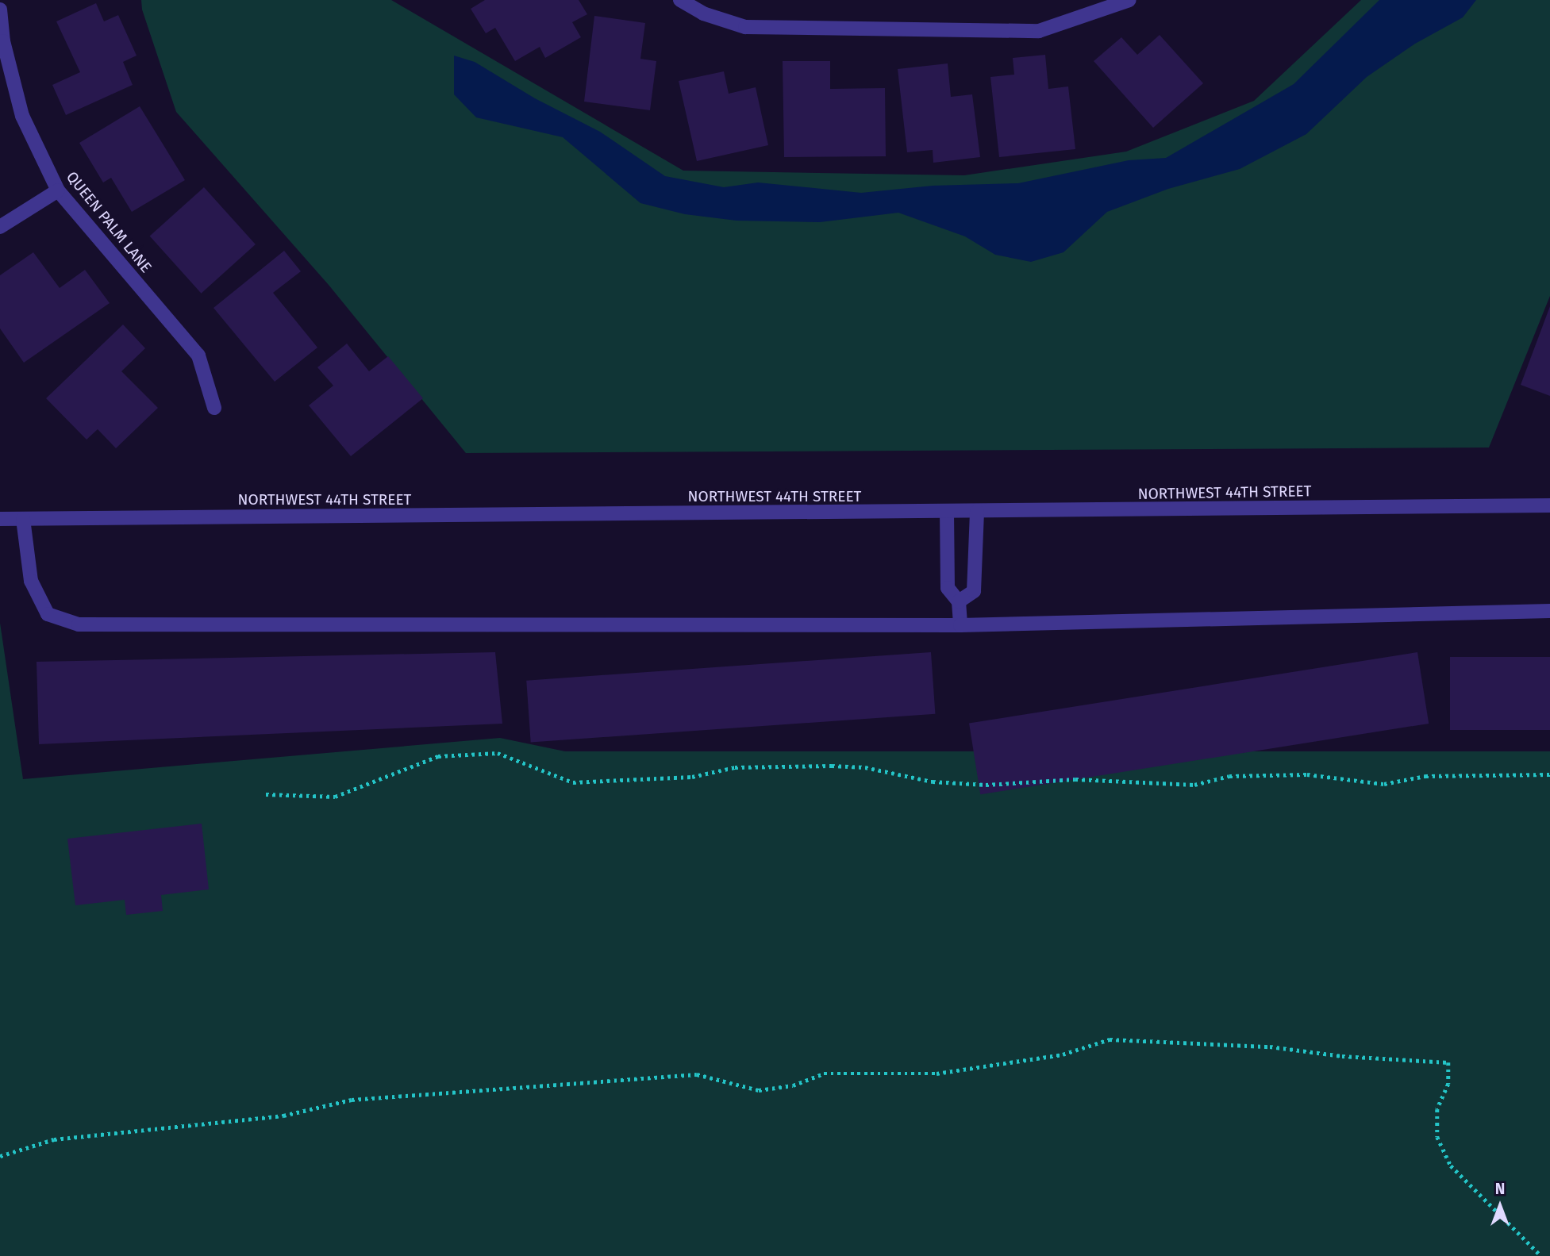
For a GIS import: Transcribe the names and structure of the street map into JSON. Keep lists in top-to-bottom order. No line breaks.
{"streets":{"street":["QUEEN PALM LANE","NORTHWEST 44TH STREET"]},"north":"top"}
